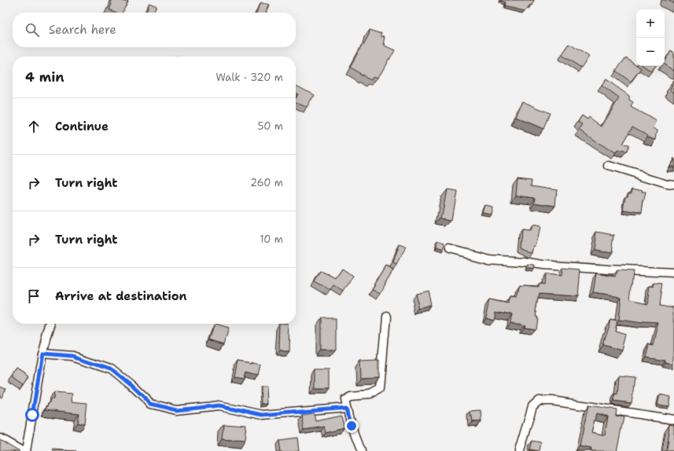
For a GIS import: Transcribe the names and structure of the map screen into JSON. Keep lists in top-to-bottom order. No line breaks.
{"page":{"map_buttons":["+","−"],"search":"Search here","heading":["4 min","Walk · 320 m"],"list":[["Continue","50 m"],["Turn right","260 m"],["Turn right","10 m"],"Arrive at destination"]}}
